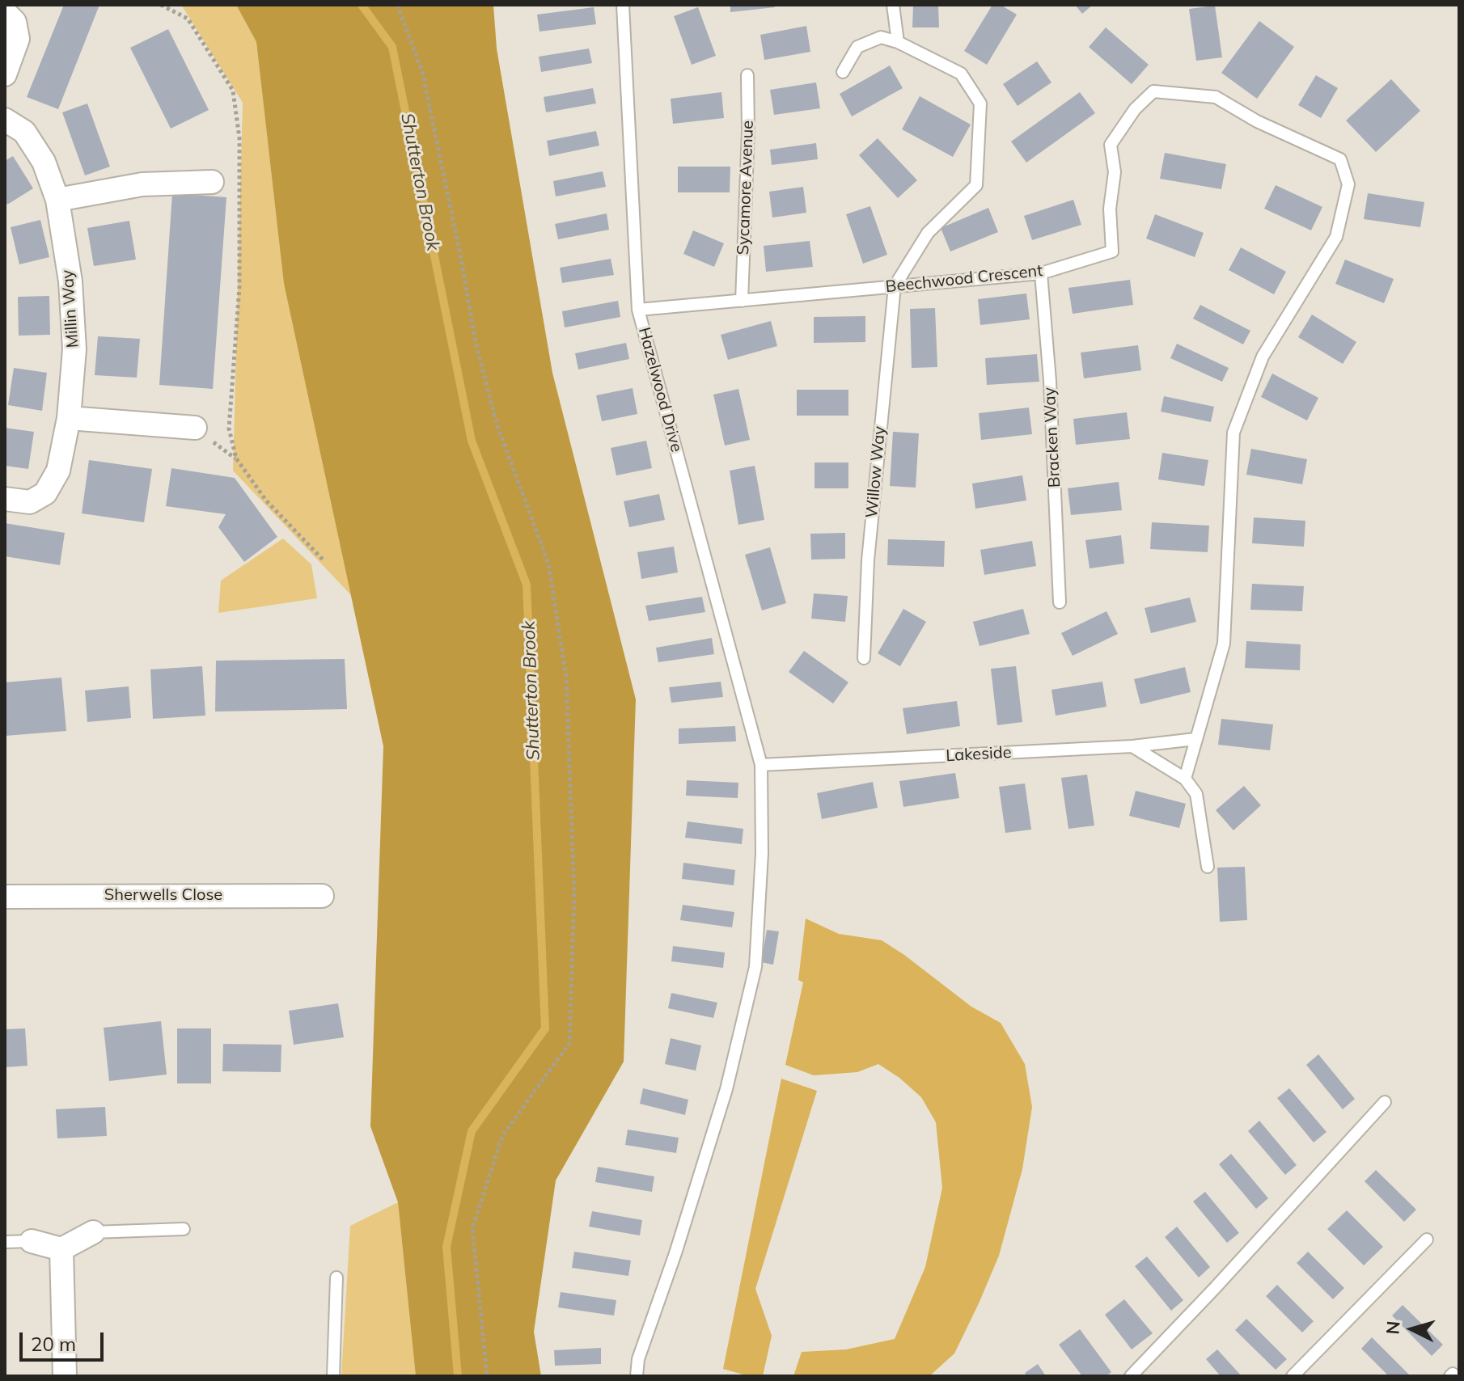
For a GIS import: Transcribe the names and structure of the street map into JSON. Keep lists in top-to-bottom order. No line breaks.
{"streets":{"street":["Millin Way","Sherwells Close"],"lane":["Sycamore Avenue","Beechwood Crescent","Hazelwood Drive","Bracken Way","Willow Way","Lakeside"]},"crossings":[["Sycamore Avenue","Beechwood Crescent"],["Beechwood Crescent","Hazelwood Drive"],["Beechwood Crescent","Bracken Way"],["Beechwood Crescent","Willow Way"],["Beechwood Crescent","Lakeside"],["Hazelwood Drive","Lakeside"]],"water":["Shutterton Brook"],"scale_bar":"20 m","north":"left"}
